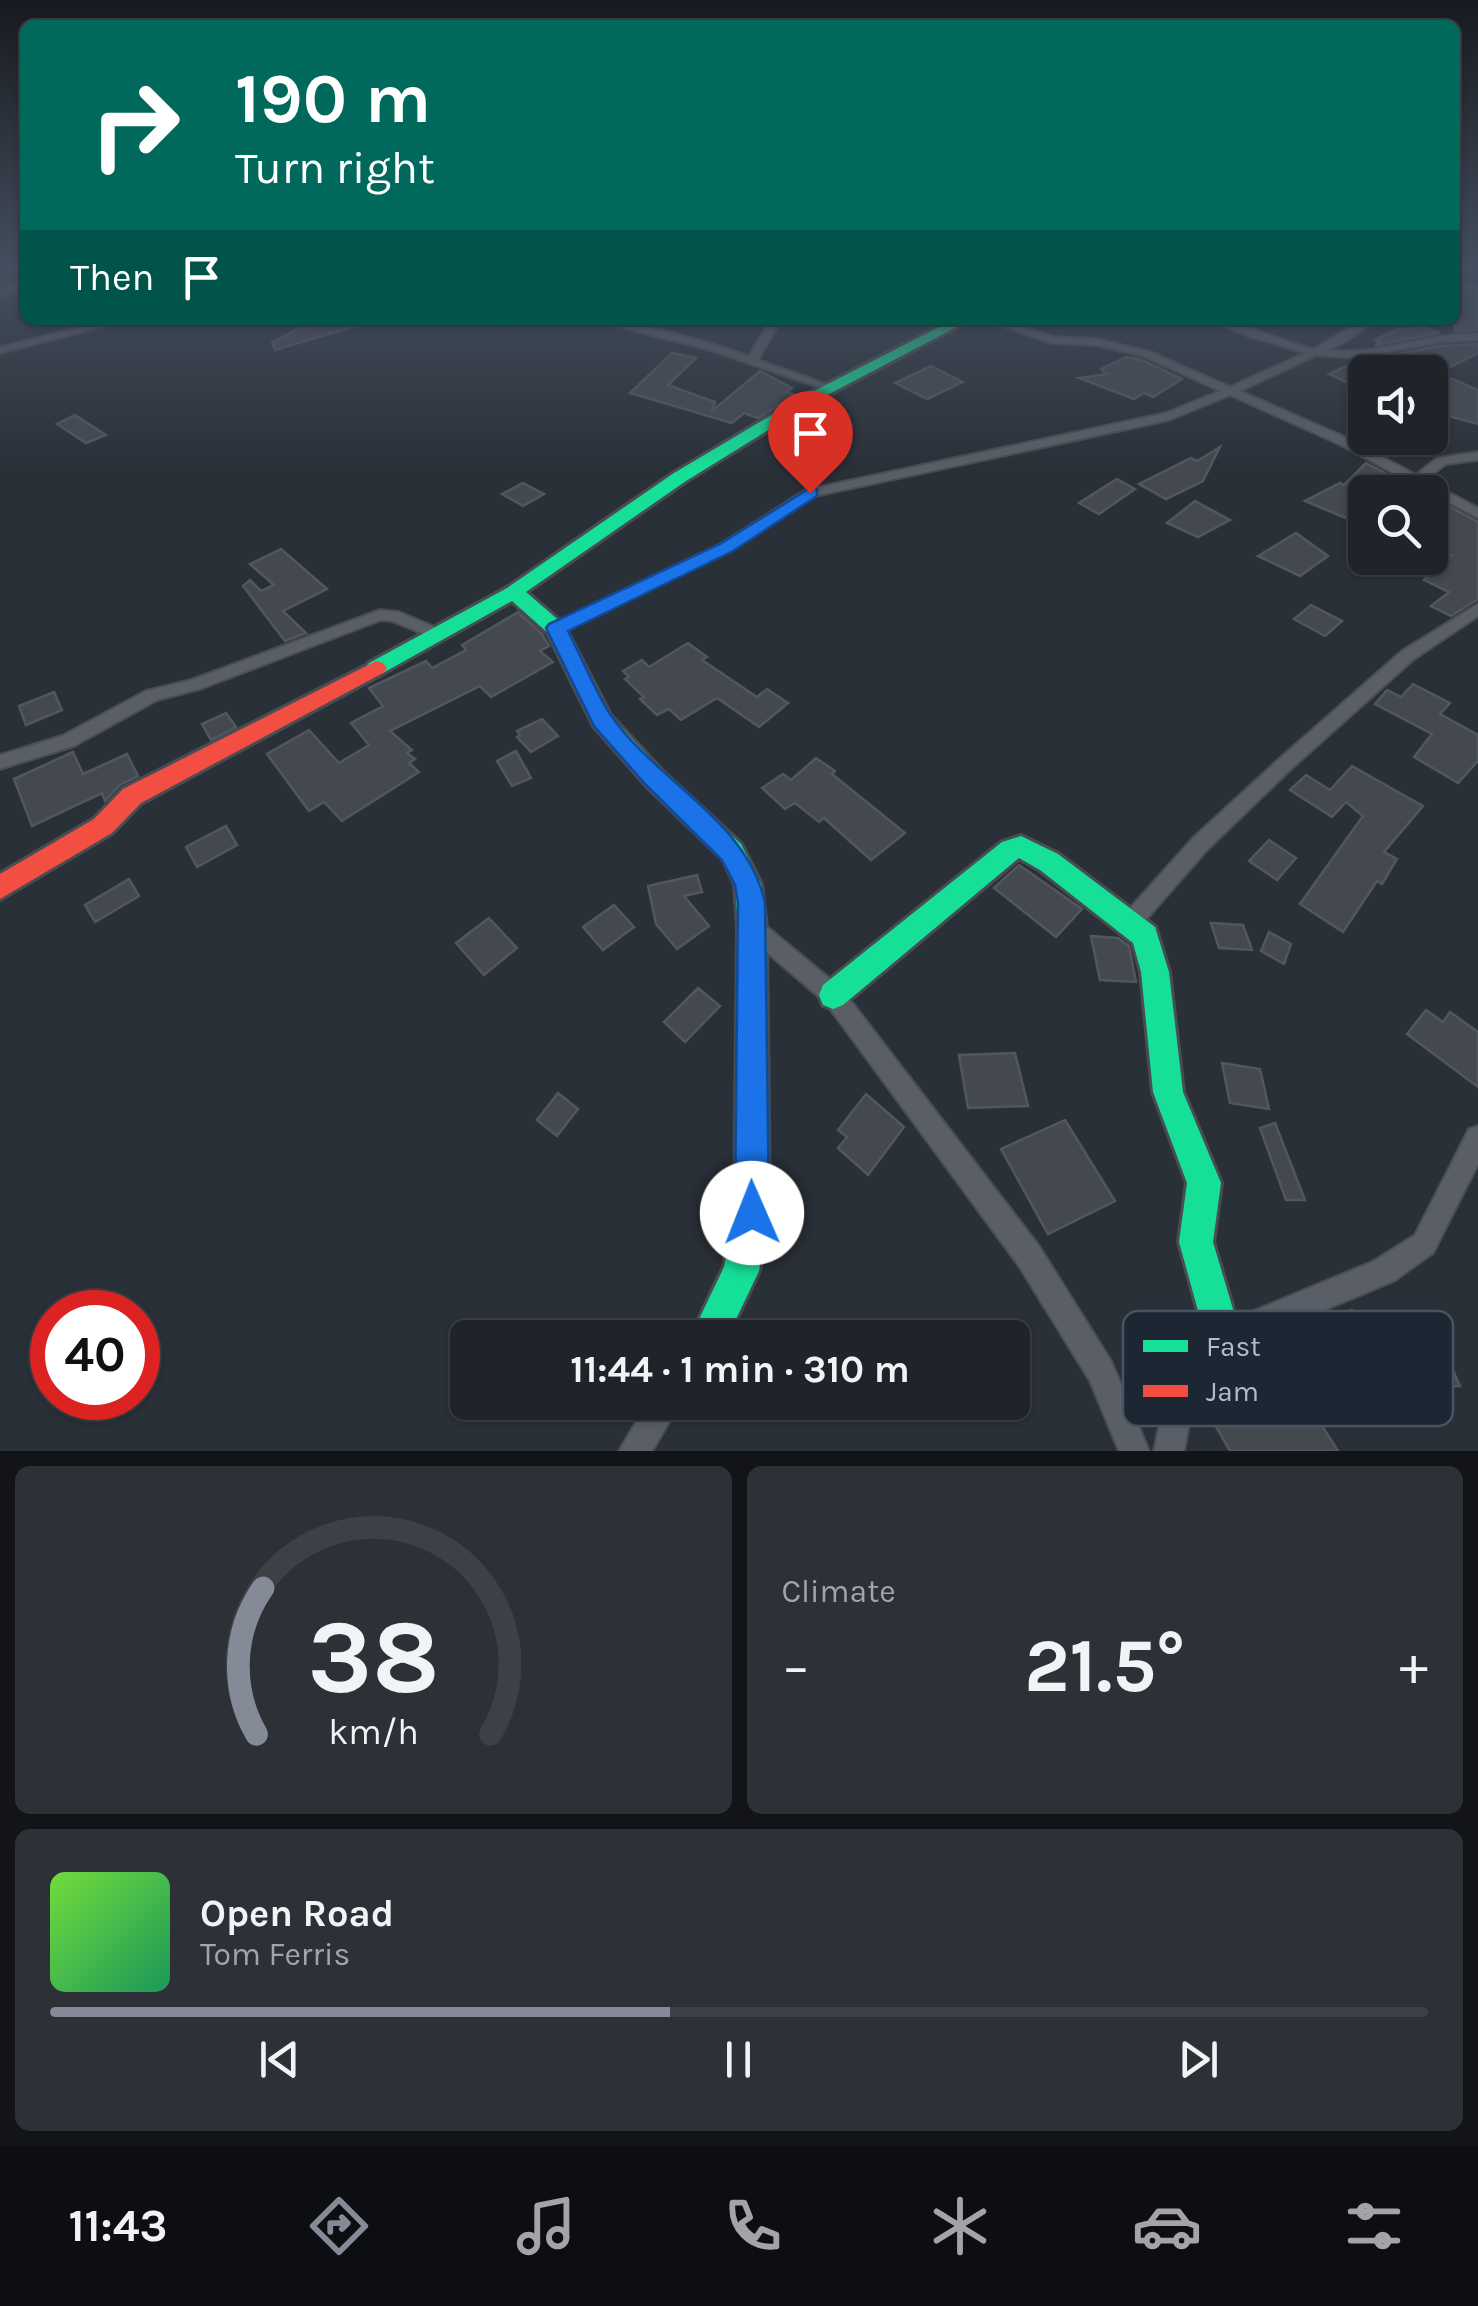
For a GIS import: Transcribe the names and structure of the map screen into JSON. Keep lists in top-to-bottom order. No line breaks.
{"legend":["Fast","Jam"],"page":{"turn":["190 m","Turn right"],"then":"Then","limit":"40","trip":"11:44 · 1 min · 310 m","tile":"Climate","heat":["−","21.5°","+"],"song":["Open Road","Tom Ferris"],"tabs":"11:43","gauge":["38","km/h"]}}
